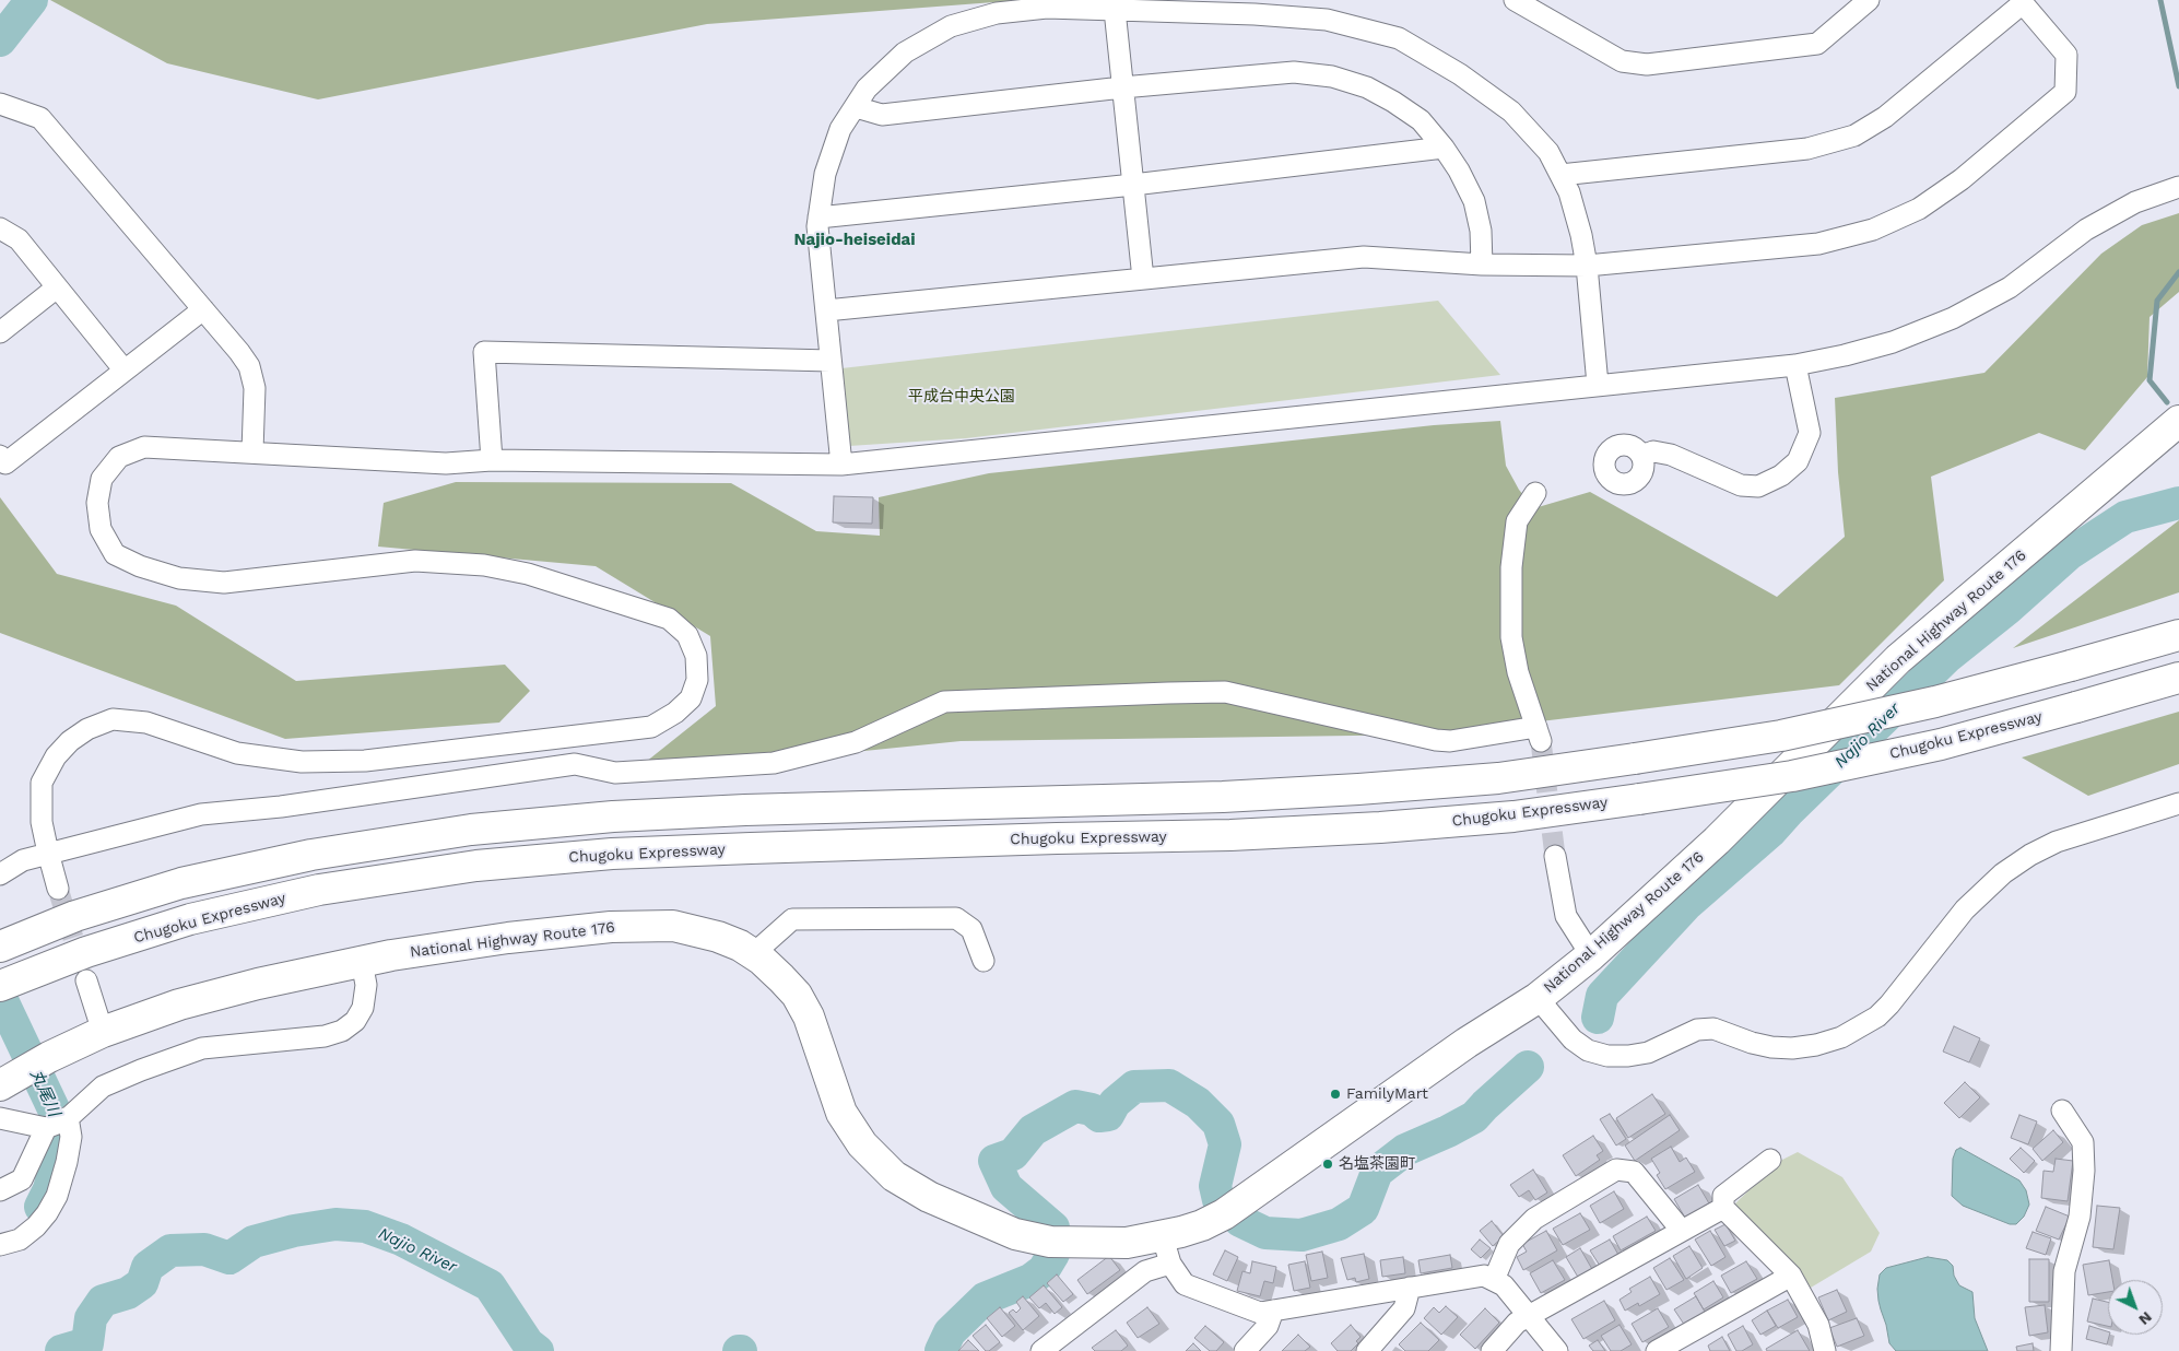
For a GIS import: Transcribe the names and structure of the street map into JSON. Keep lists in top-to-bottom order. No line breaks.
{"streets":{"highway":["National Highway Route 176","Chugoku Expressway"]},"districts":["Najio-heiseidai"],"water":["Najio River","丸尾川"],"parks":["平成台中央公園"],"places":["FamilyMart","名塩茶園町"],"north":"bottom right"}
